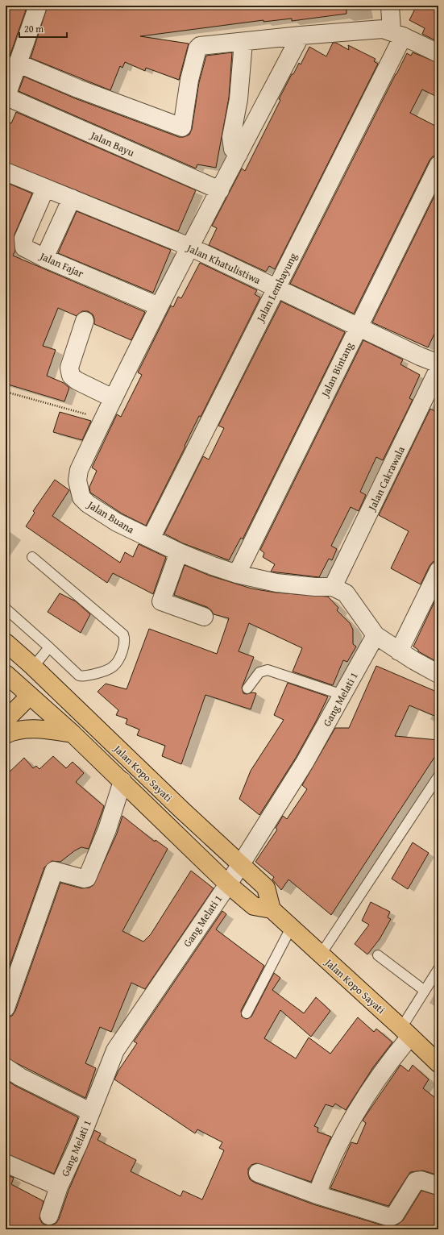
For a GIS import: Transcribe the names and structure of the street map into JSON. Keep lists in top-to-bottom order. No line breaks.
{"streets":{"main road":["Jalan Kopo Sayati"],"street":["Jalan Bayu","Jalan Khatulistiwa","Jalan Fajar","Jalan Lembayung","Jalan Bintang","Jalan Cakrawala","Jalan Buana","Gang Melati 1"]},"crossings":[["Jalan Bayu","Jalan Buana"],["Jalan Khatulistiwa","Jalan Fajar"],["Jalan Khatulistiwa","Jalan Lembayung"],["Jalan Khatulistiwa","Jalan Bintang"],["Jalan Khatulistiwa","Jalan Buana"],["Jalan Fajar","Jalan Buana"],["Jalan Lembayung","Jalan Buana"],["Jalan Bintang","Jalan Buana"],["Jalan Cakrawala","Jalan Buana"],["Gang Melati 1","Jalan Kopo Sayati"]],"scale_bar":"20 m"}
